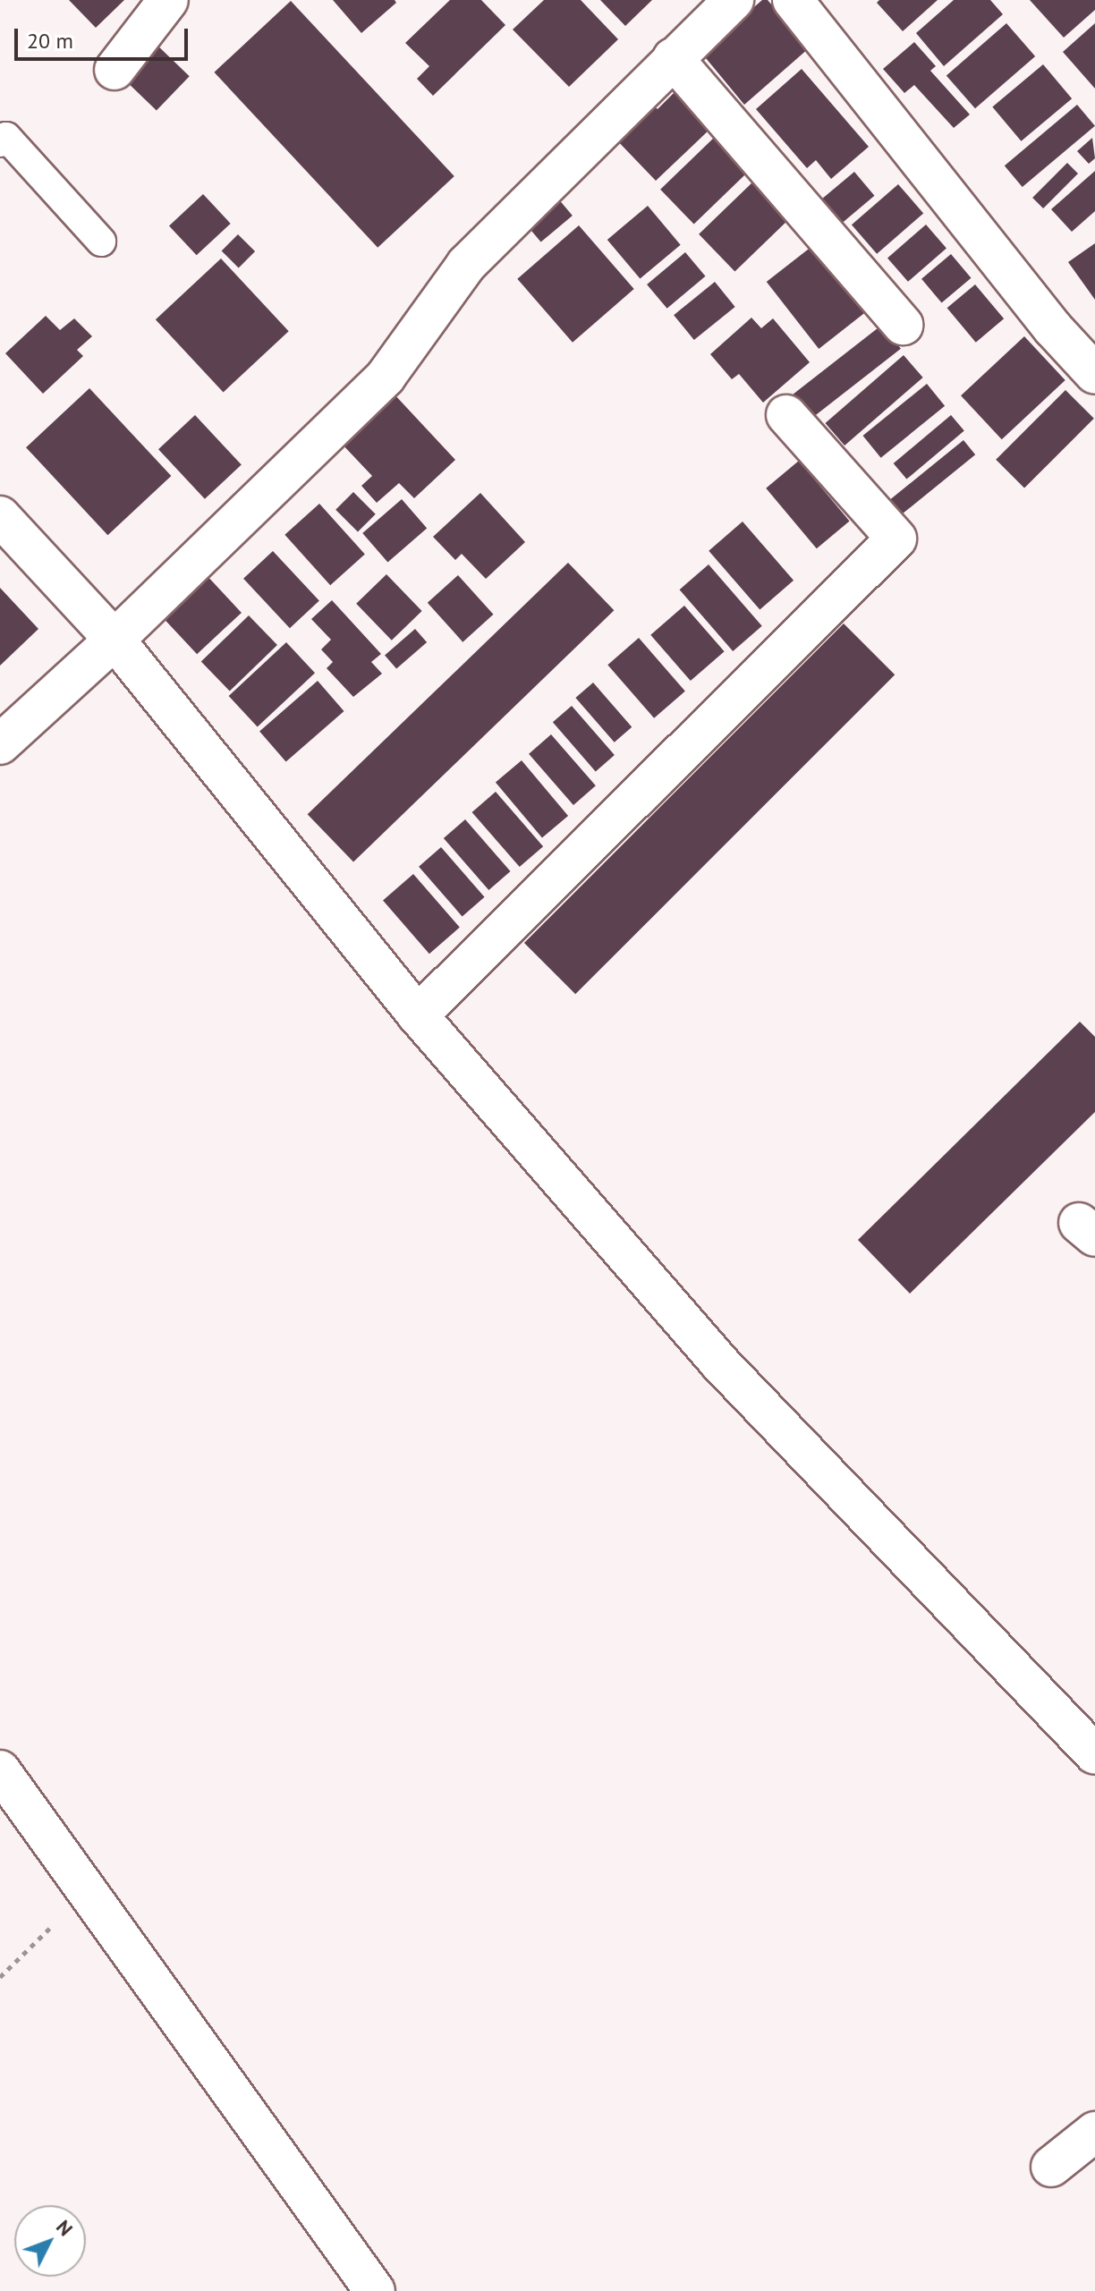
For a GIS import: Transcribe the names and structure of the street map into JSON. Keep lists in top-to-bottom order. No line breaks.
{"scale_bar":"20 m","north":"top right"}
